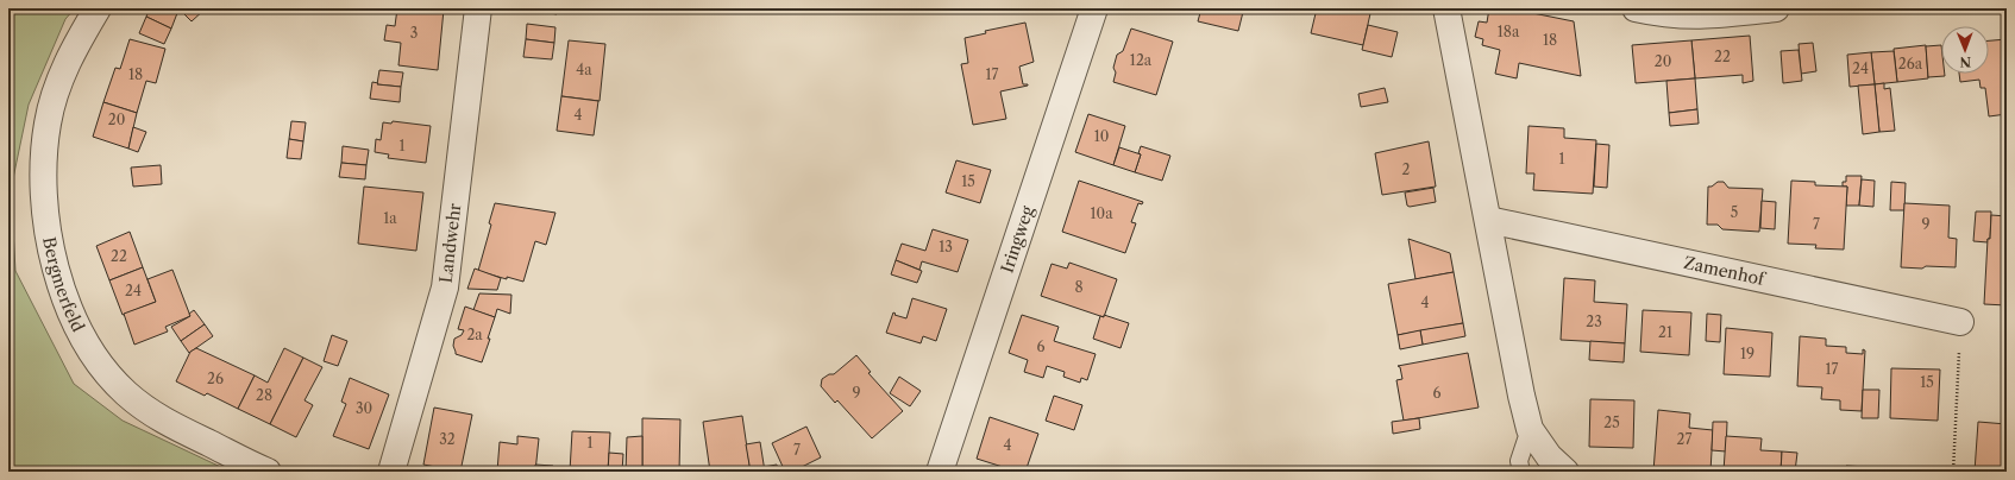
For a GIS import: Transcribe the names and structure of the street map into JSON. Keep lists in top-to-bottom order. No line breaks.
{"streets":{"street":["Iringweg","Landwehr","Zamenhof","Bergmerfeld"]},"house_numbers":["18a","3","18","22","12a","20","26a","24","4a","18","17","4","20","10","1","1","2","15","5","10a","1a","7","9","13","22","8","24","4","23","21","2a","6","19","17","26","15","9","6","28","30","25","32","27","1","4","7"],"north":"bottom"}
